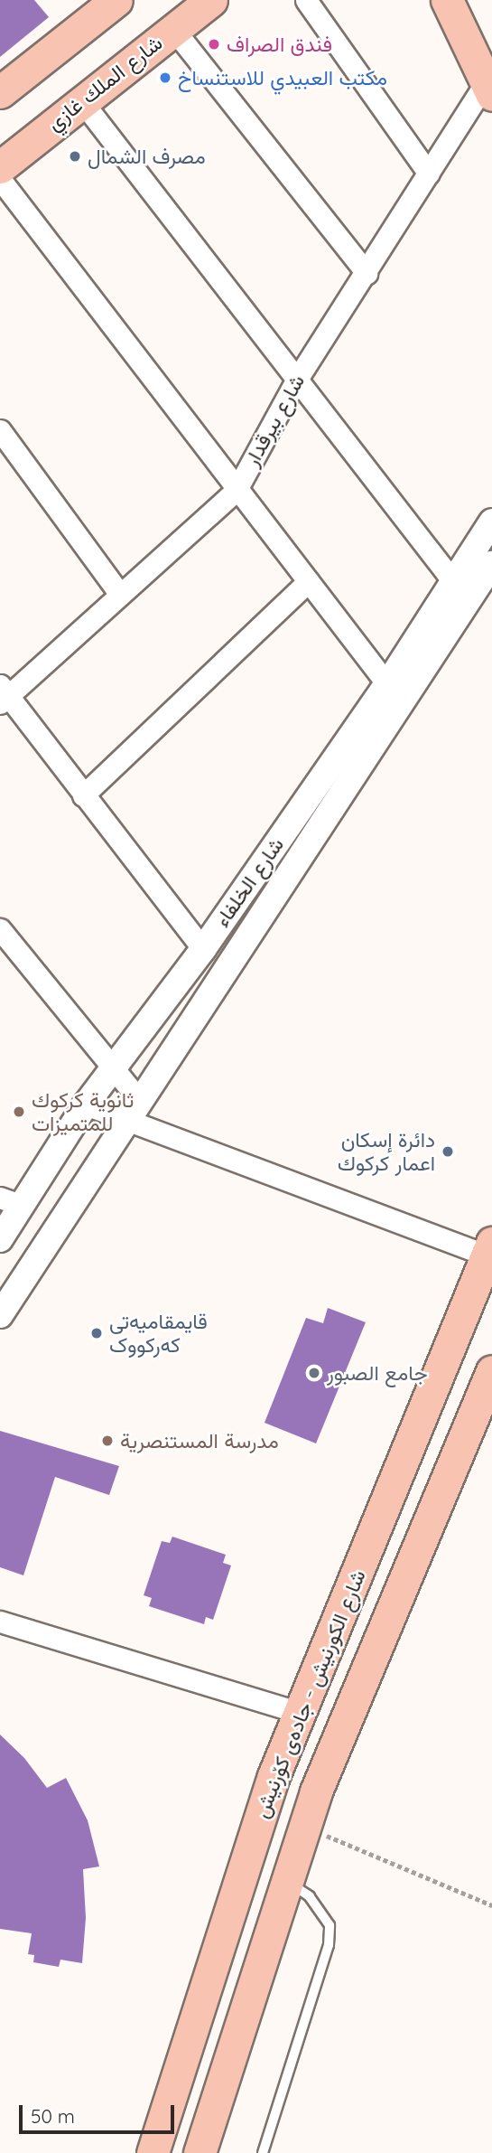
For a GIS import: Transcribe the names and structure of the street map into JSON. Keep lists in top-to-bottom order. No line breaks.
{"streets":{"main road":["شارع الملك غازي","شارع الكورنيش - جادەی کۆرنیش"],"street":["شارع بيرقدار","شارع الخلفاء"]},"places":["فندق الصراف","مكتب العبيدي للاستنساخ","مصرف الشمال","ثانوية كركوك للمتميزات","دائرة إسكان اعمار كركوك","قایمقامیەتی کەرکووک","جامع الصبور","مدرسة المستنصرية"],"scale_bar":"50 m"}
